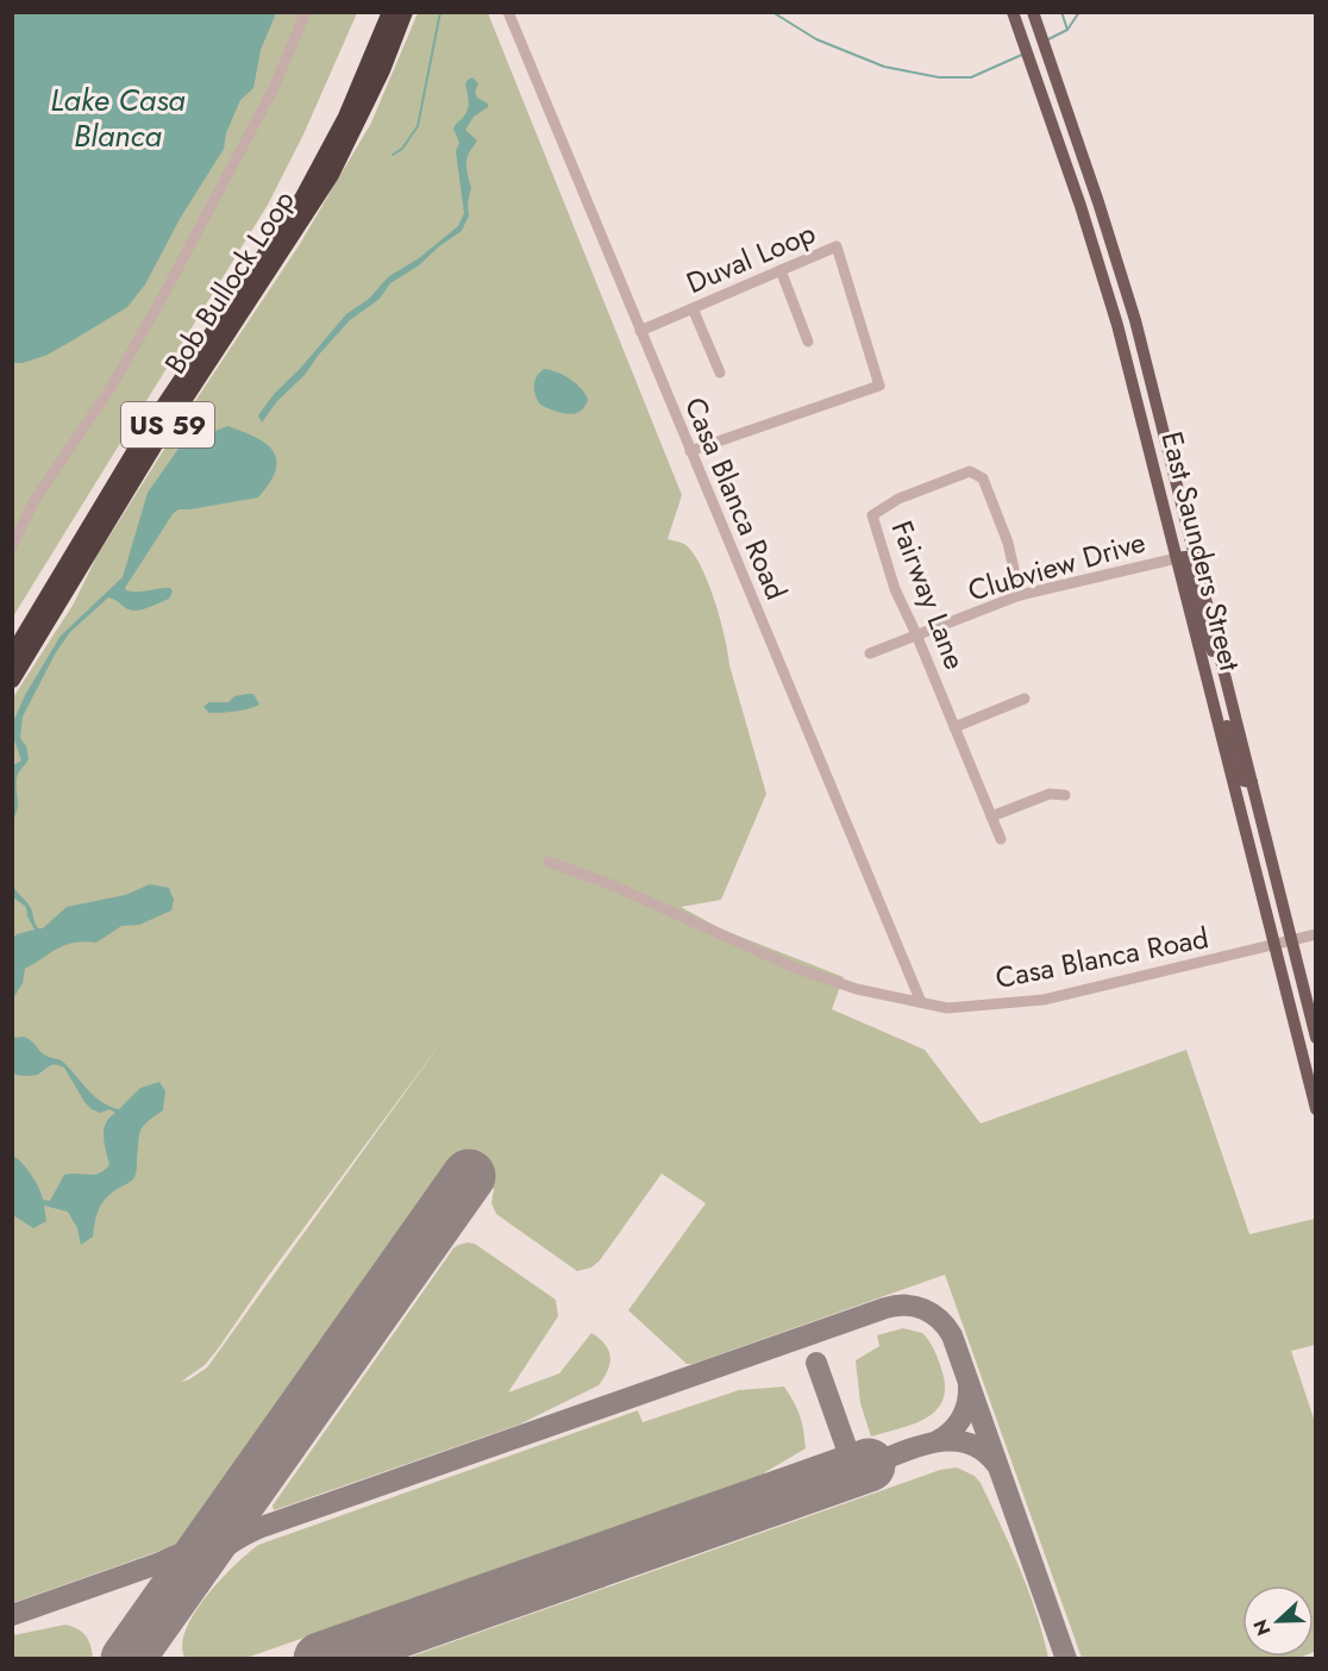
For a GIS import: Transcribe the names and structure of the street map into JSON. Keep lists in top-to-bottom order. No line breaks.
{"streets":{"highway":["Bob Bullock Loop","US 59"],"main road":["East Saunders Street"],"street":["Duval Loop","Casa Blanca Road","Clubview Drive","Fairway Lane"]},"crossings":[["Duval Loop","Casa Blanca Road"],["Casa Blanca Road","East Saunders Street"],["East Saunders Street","Clubview Drive"],["Clubview Drive","Fairway Lane"]],"water":["Lake Casa Blanca"],"north":"left"}
